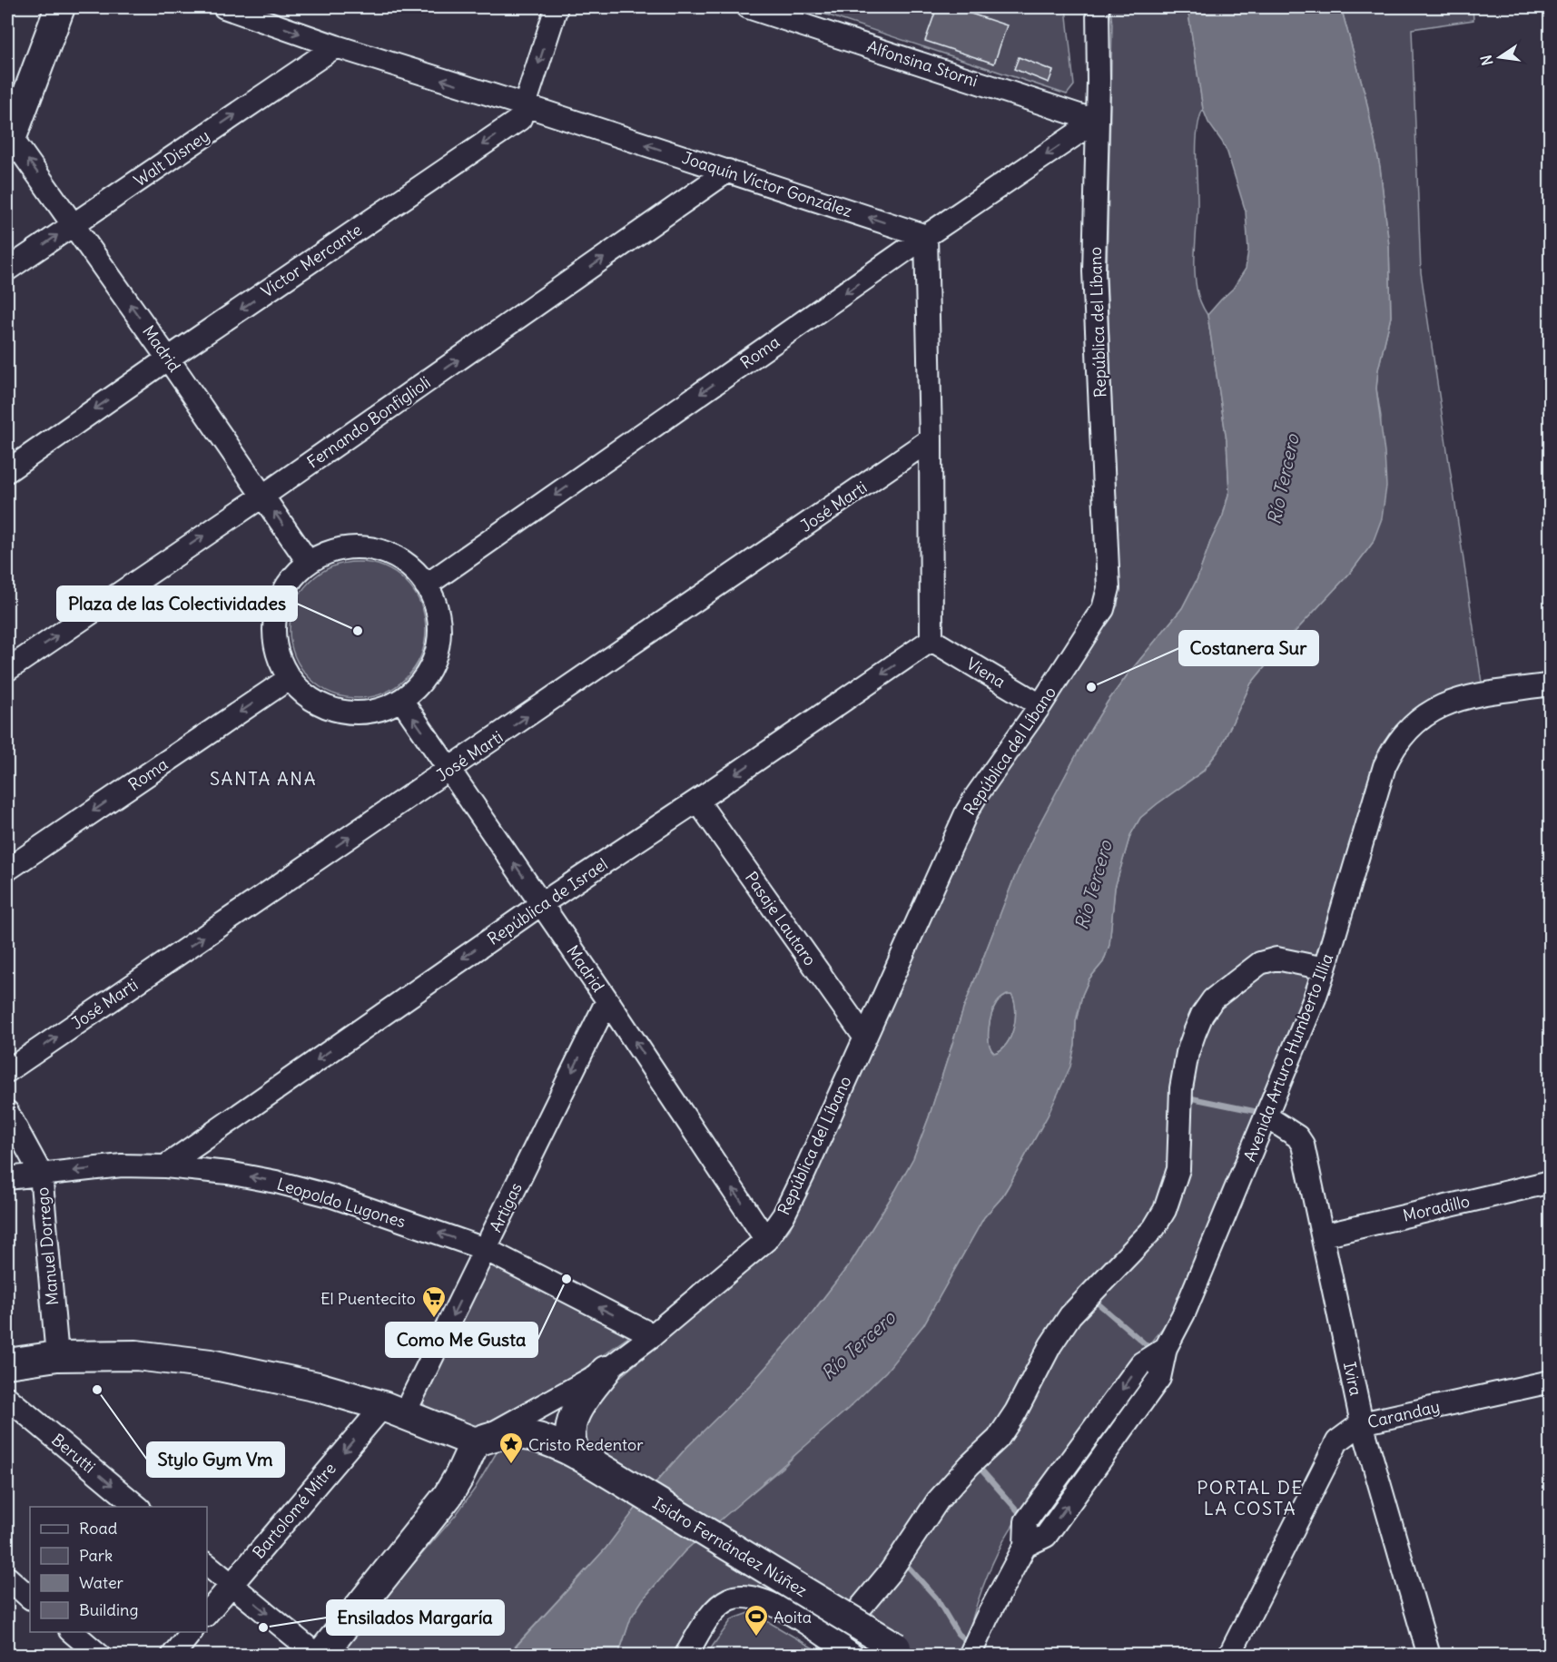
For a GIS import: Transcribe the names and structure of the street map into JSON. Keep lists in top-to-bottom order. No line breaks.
{"streets":{"main road":["Isidro Fernández Núñez"],"street":["Alfonsina Storni","Walt Disney","Joaquín Víctor González","Víctor Mercante","República del Líbano","Madrid","Roma","Fernando Bonfiglioli","José Marti","Viena","República de Israel","Pasaje Lautaro","Avenida Arturo Humberto Illia","Leopoldo Lugones","Artigas","Moradillo","Manuel Dorrego","Ivira","Caranday","Berutti","Bartolomé Mitre"]},"crossings":[["Alfonsina Storni","República del Líbano"],["Alfonsina Storni","Roma"],["Walt Disney","Joaquín Víctor González"],["Walt Disney","Madrid"],["Joaquín Víctor González","Víctor Mercante"],["Joaquín Víctor González","Roma"],["Joaquín Víctor González","Fernando Bonfiglioli"],["Víctor Mercante","Madrid"],["República del Líbano","Madrid"],["República del Líbano","Roma"],["República del Líbano","Viena"],["República del Líbano","Pasaje Lautaro"],["República del Líbano","Leopoldo Lugones"],["República del Líbano","Isidro Fernández Núñez"],["Madrid","Roma"],["Madrid","Fernando Bonfiglioli"],["Madrid","José Marti"],["Madrid","República de Israel"],["Madrid","Artigas"],["Viena","República de Israel"],["República de Israel","Pasaje Lautaro"],["República de Israel","Leopoldo Lugones"],["Avenida Arturo Humberto Illia","Ivira"],["Leopoldo Lugones","Artigas"],["Leopoldo Lugones","Manuel Dorrego"],["Artigas","Bartolomé Mitre"],["Moradillo","Ivira"],["Ivira","Caranday"]],"one_way":["Walt Disney","Víctor Mercante","Madrid","Roma","Fernando Bonfiglioli","José Marti","República de Israel","Leopoldo Lugones","Artigas","Berutti","Bartolomé Mitre"],"districts":["SANTA ANA","PORTAL DE LA COSTA"],"water":["Río Tercero"],"places":{"other":["Plaza de las Colectividades","Costanera Sur","Como Me Gusta","Stylo Gym Vm","Ensilados Margaría"],"supermarket":["El Puentecito"],"place":["Cristo Redentor"],"sports":["Aoita"]},"legend":["Road","Park","Water","Building"],"north":"left"}
